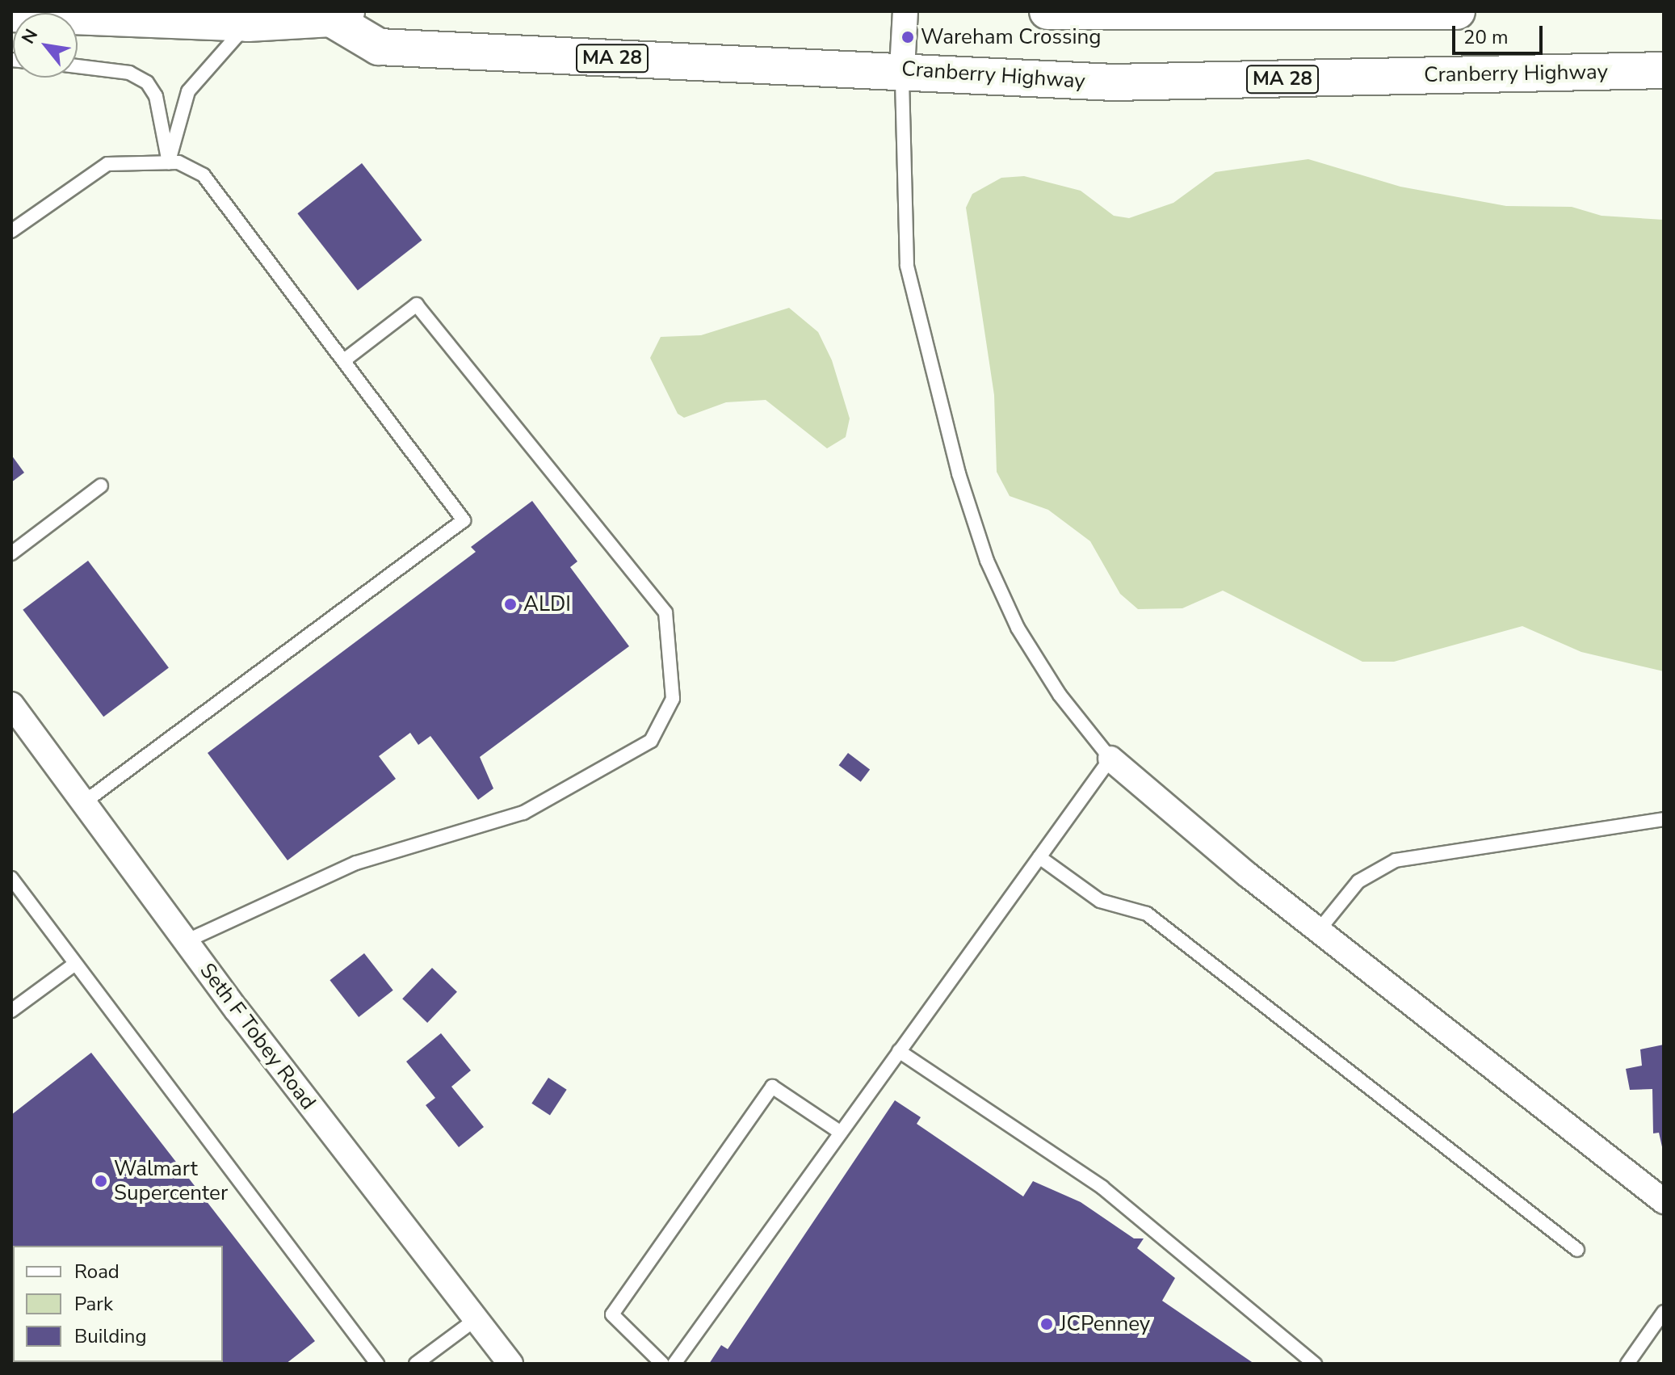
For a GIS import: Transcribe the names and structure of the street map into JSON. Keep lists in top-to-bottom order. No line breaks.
{"streets":{"main road":["MA 28","Cranberry Highway"],"street":["Seth F Tobey Road"]},"places":["Wareham Crossing","ALDI","Walmart Supercenter","JCPenney"],"legend":["Road","Park","Building"],"scale_bar":"20 m","north":"top left"}
